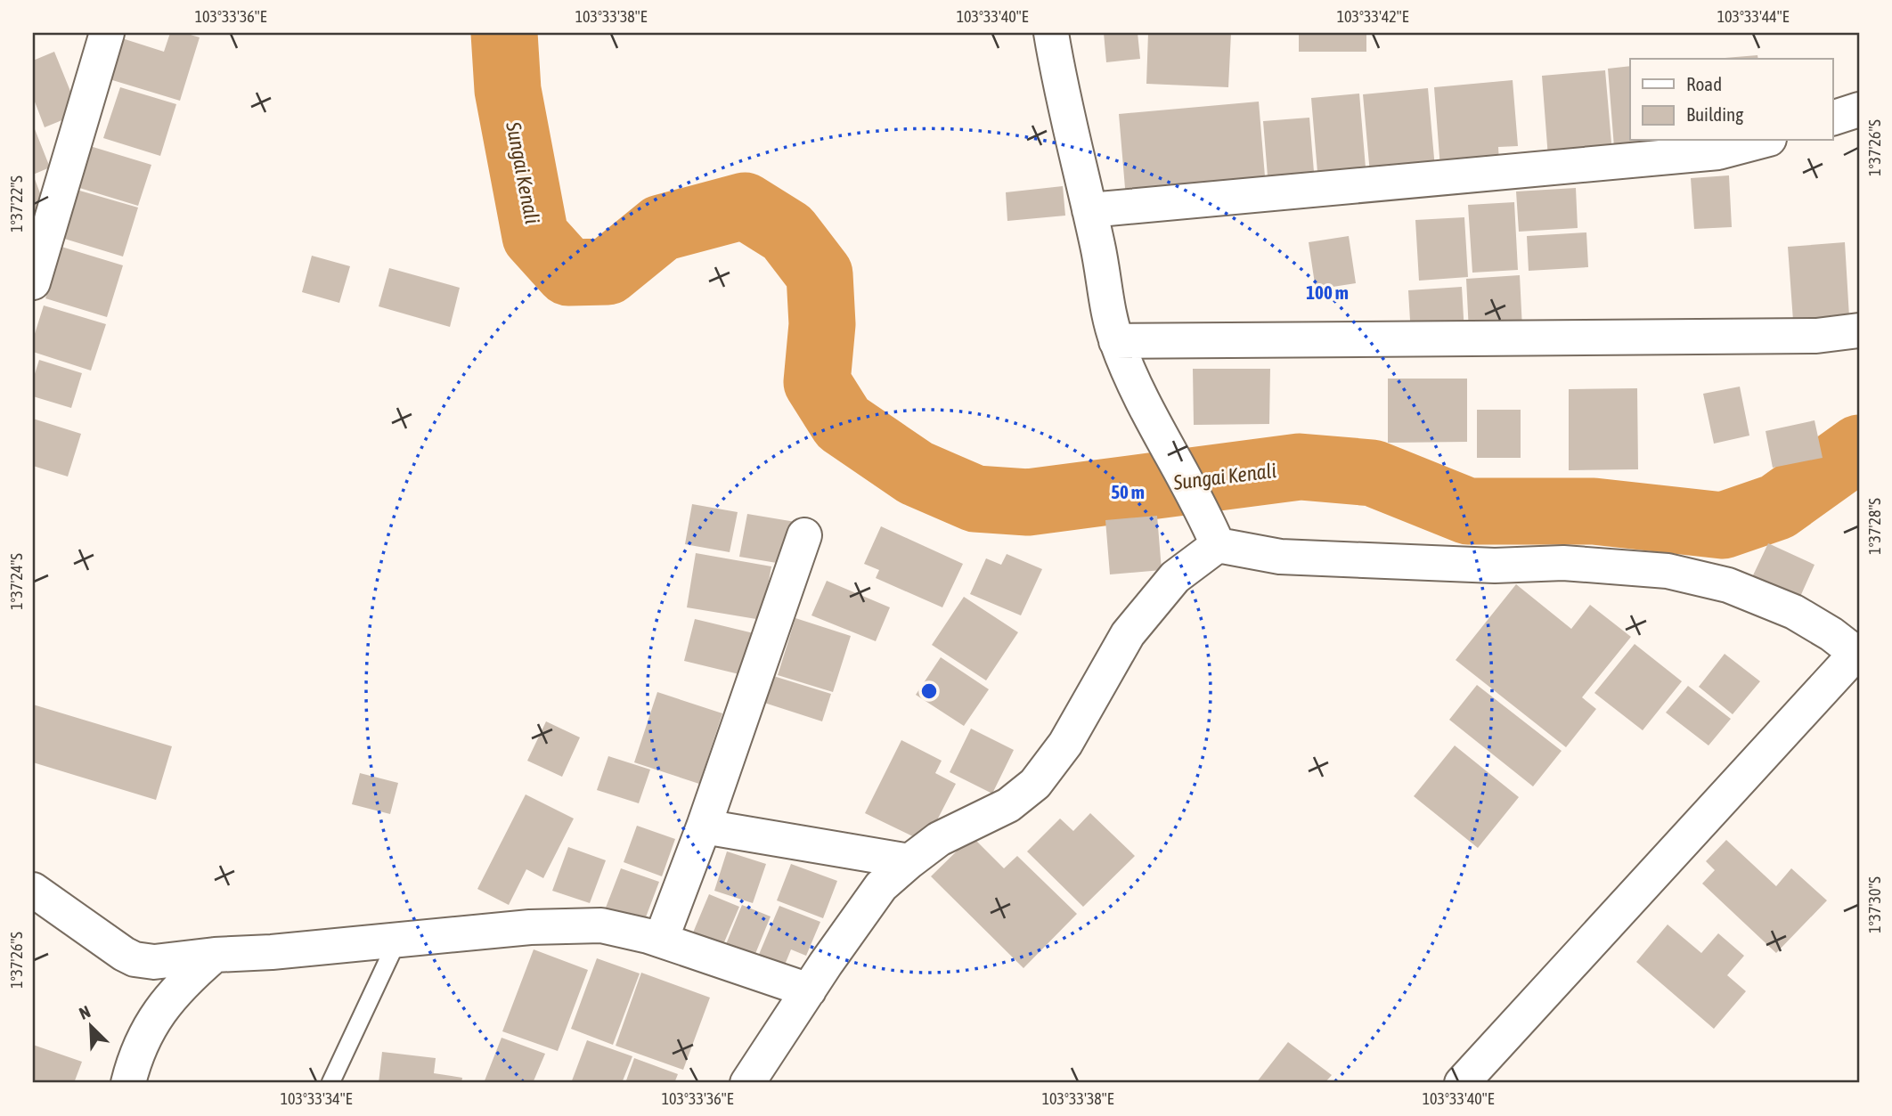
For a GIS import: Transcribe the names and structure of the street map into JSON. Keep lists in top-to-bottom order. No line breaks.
{"water":["Sungai Kenali"],"legend":["Road","Building"],"north":"top left","coordinates":["103°33'36\"E","103°33'38\"E","103°33'40\"E","103°33'42\"E","103°33'44\"E","1°37'26\"S","1°37'22\"S","1°37'28\"S","1°37'24\"S","1°37'30\"S","103°33'34\"E"],"rings":["100 m","50 m"]}
